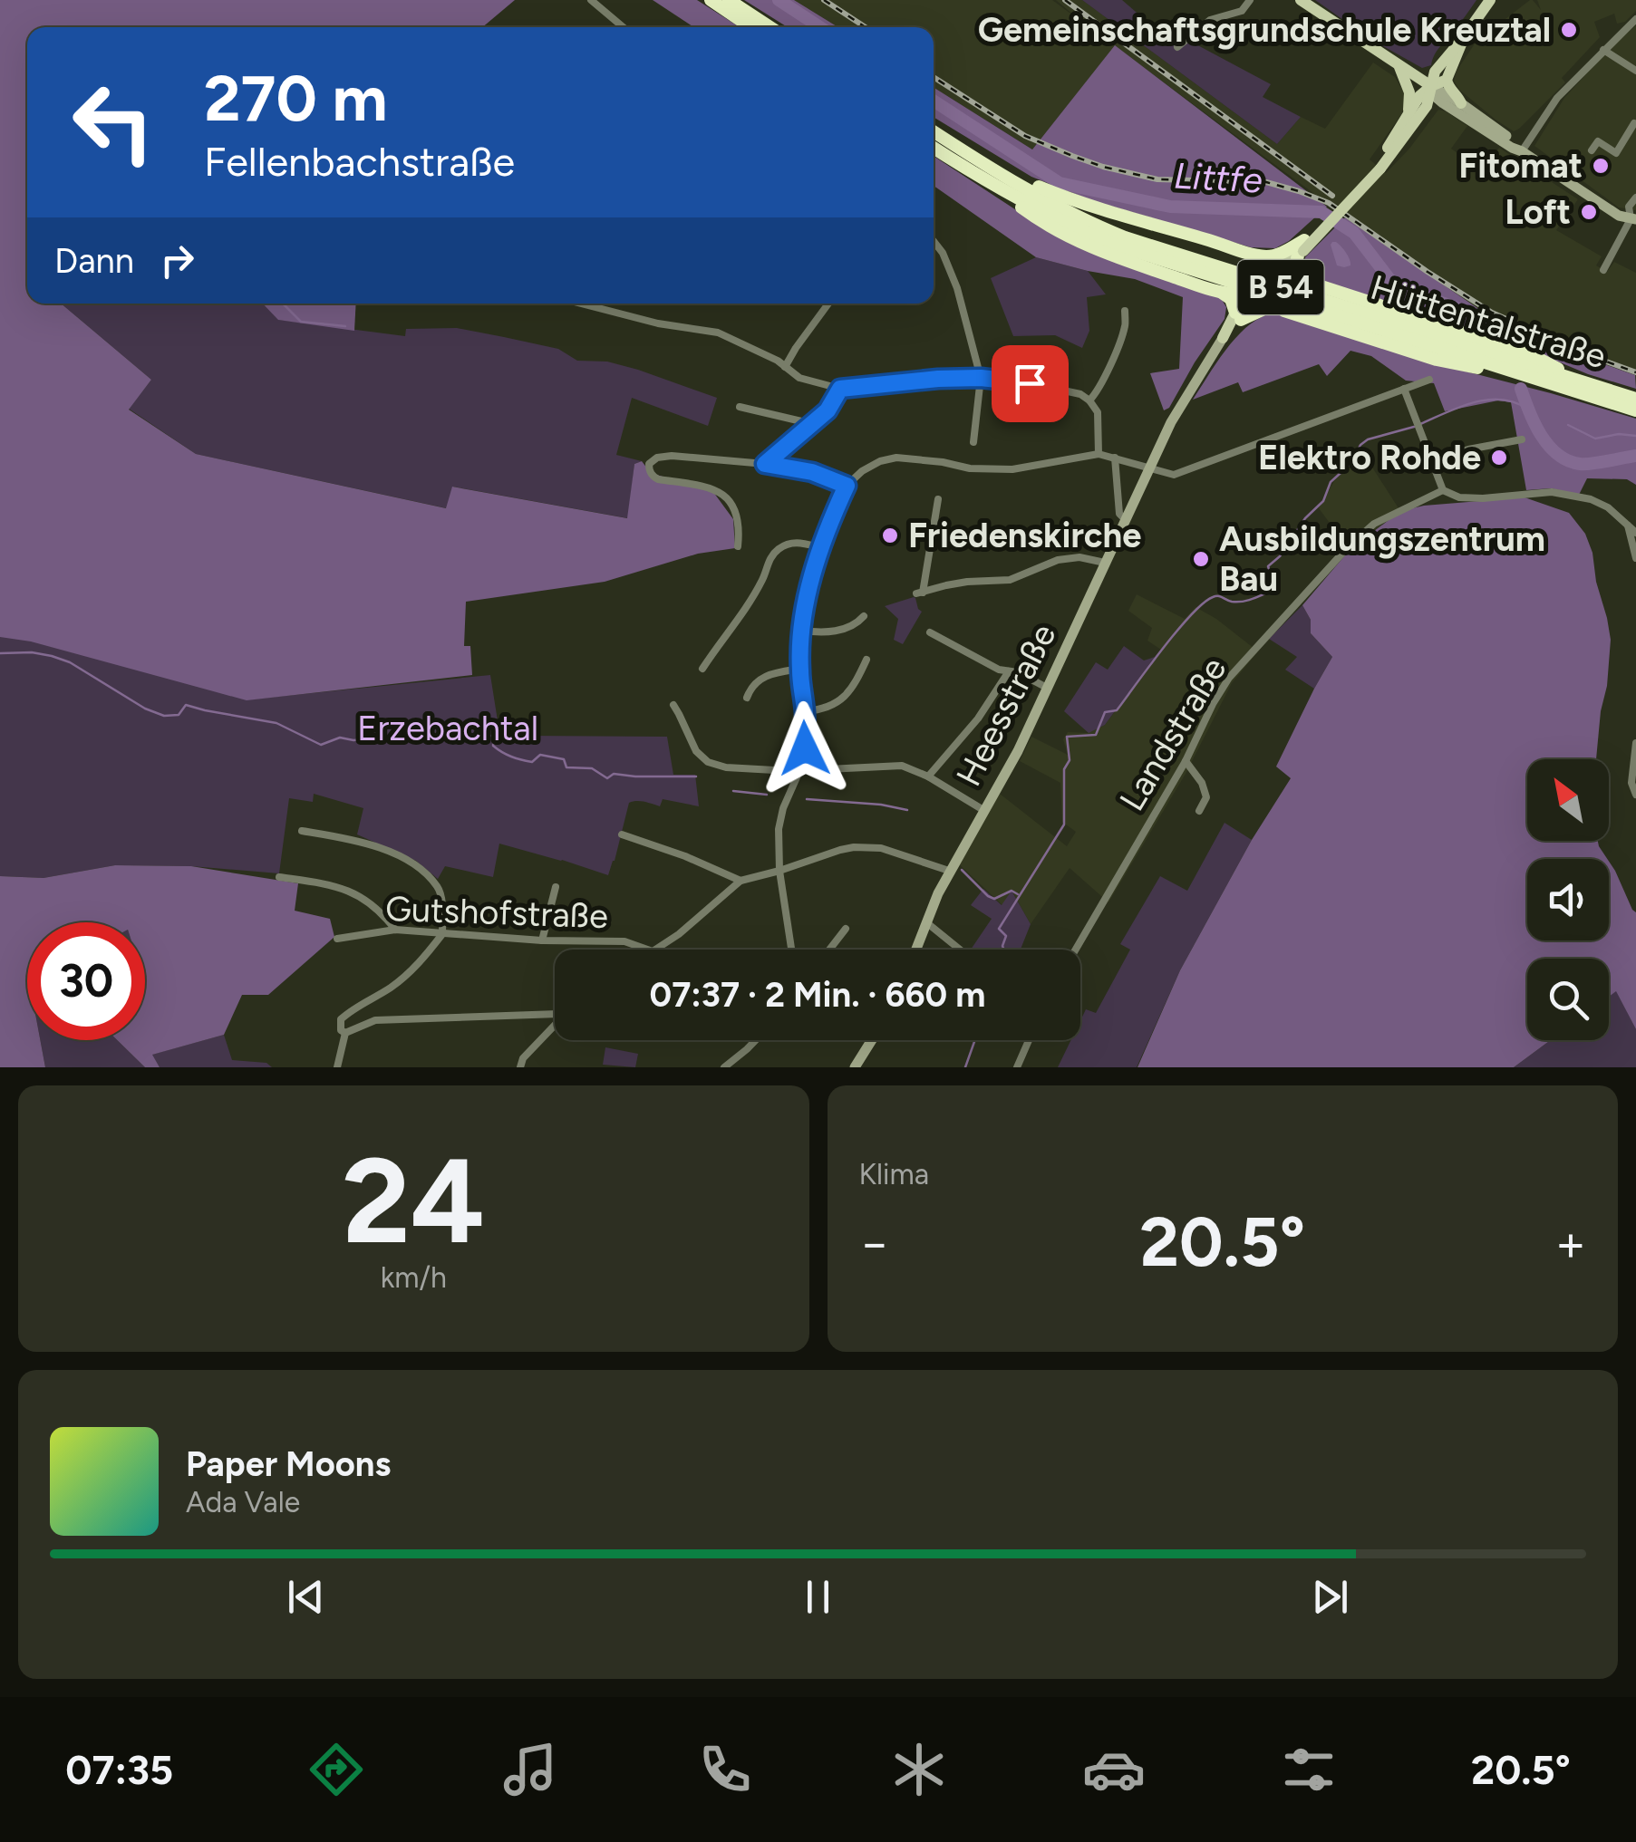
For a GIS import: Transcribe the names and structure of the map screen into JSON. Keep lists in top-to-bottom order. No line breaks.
{"streets":{"highway":["B 54","Hüttentalstraße"],"main road":["Heesstraße"],"street":["Landstraße","Gutshofstraße"]},"water":["Littfe"],"parks":["Erzebachtal"],"places":["Gemeinschaftsgrundschule Kreuztal","Fitomat","Loft","Elektro Rohde","Friedenskirche","Ausbildungszentrum Bau"],"north":"top left","page":{"turn":["270 m","Fellenbachstraße"],"then":"Dann","limit":"30","trip":"07:37 · 2 Min. · 660 m","tile":[["24","km/h"],"Klima"],"heat":["−","20.5°","+"],"song":["Paper Moons","Ada Vale"],"tabs":["07:35","20.5°"]}}
